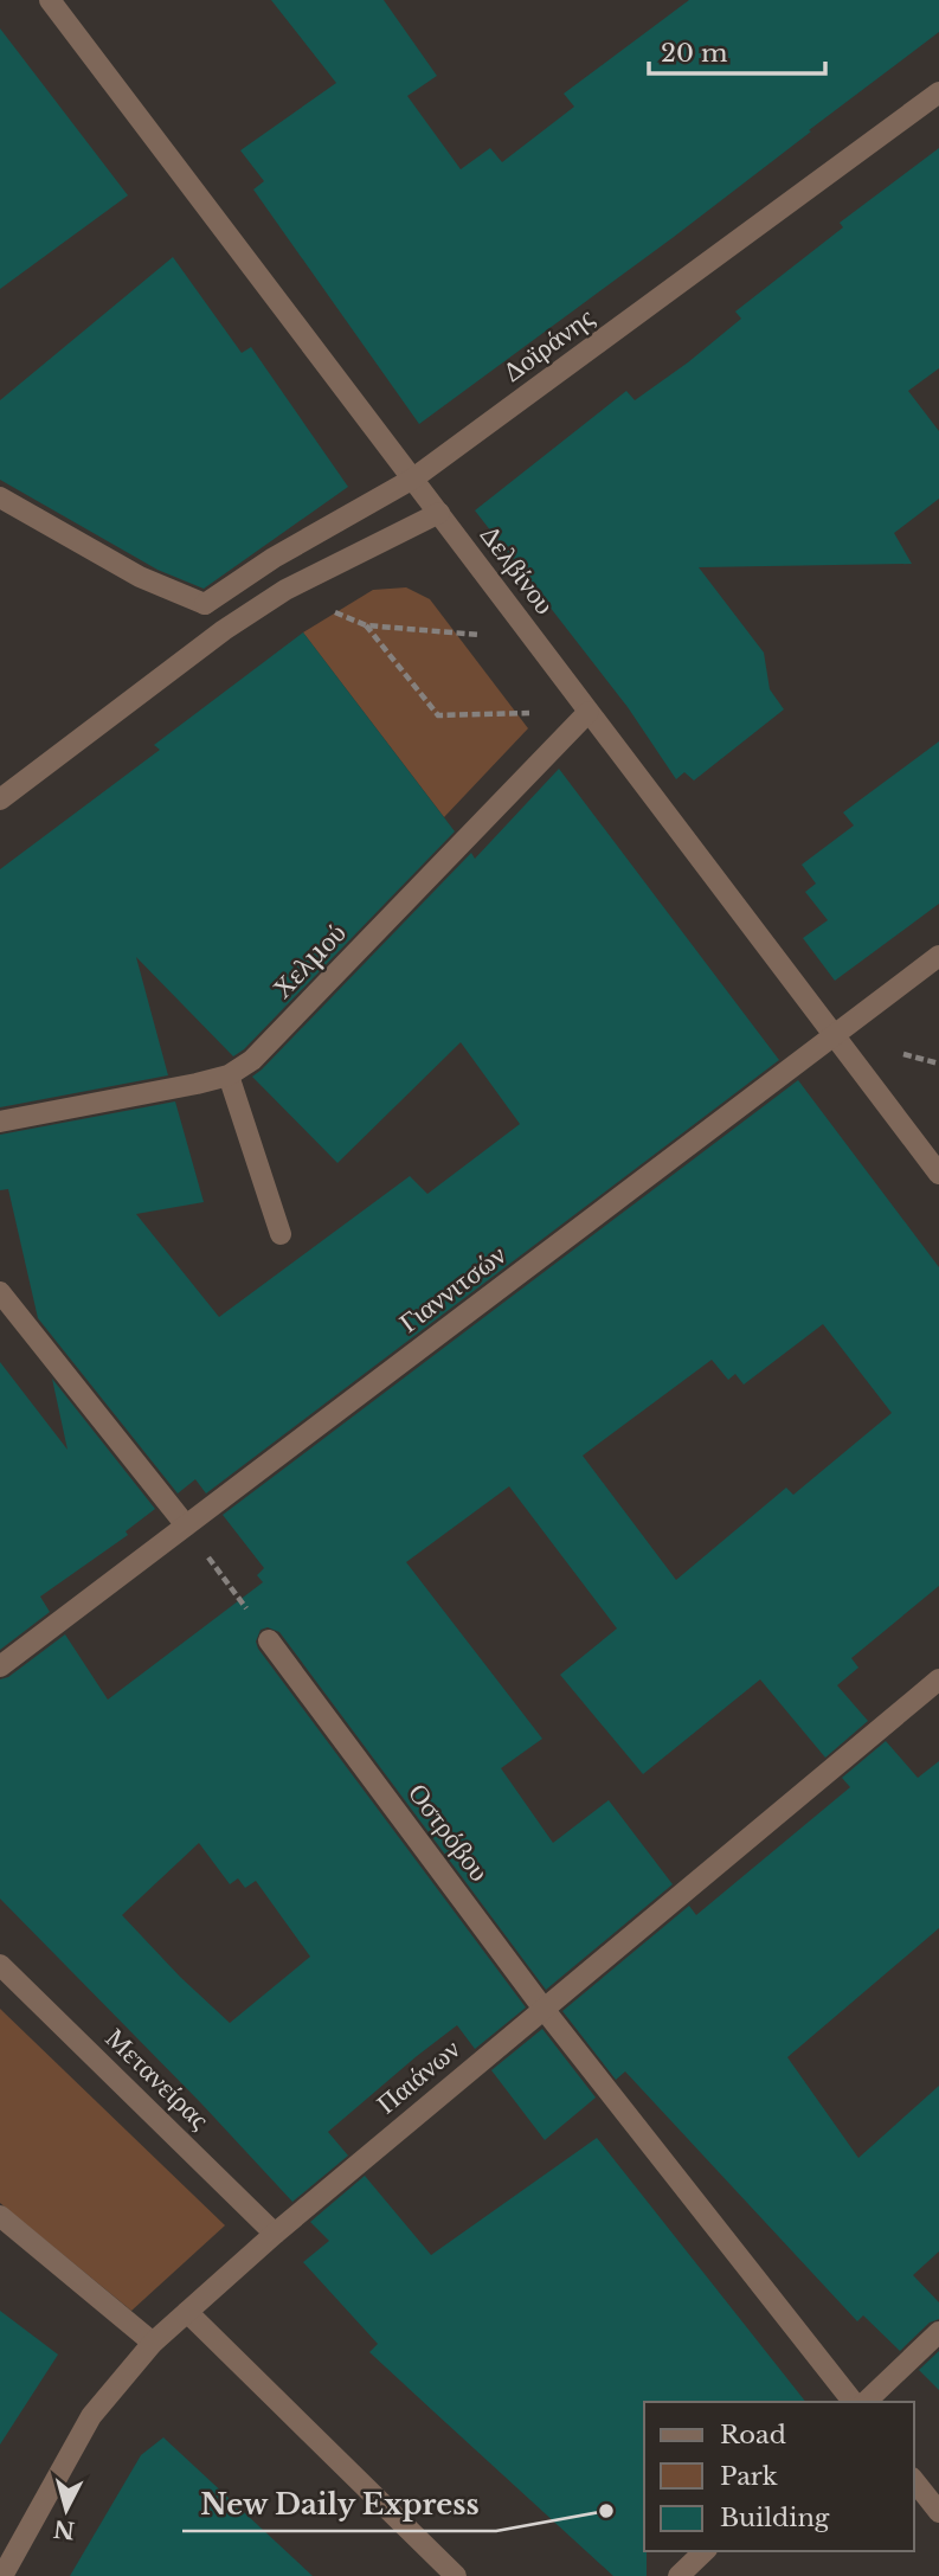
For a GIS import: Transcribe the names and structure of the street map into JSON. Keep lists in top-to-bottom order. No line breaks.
{"streets":{"street":["Δοϊράνης","Δελβίνου","Χελμού","Γιαννιτσών","Οστρόβου","Παιάνων","Μετανείρας"]},"crossings":[["Δοϊράνης","Δελβίνου"],["Δελβίνου","Χελμού"],["Δελβίνου","Γιαννιτσών"],["Οστρόβου","Παιάνων"],["Παιάνων","Μετανείρας"]],"places":["New Daily Express"],"legend":["Road","Park","Building"],"scale_bar":"20 m","north":"bottom"}
